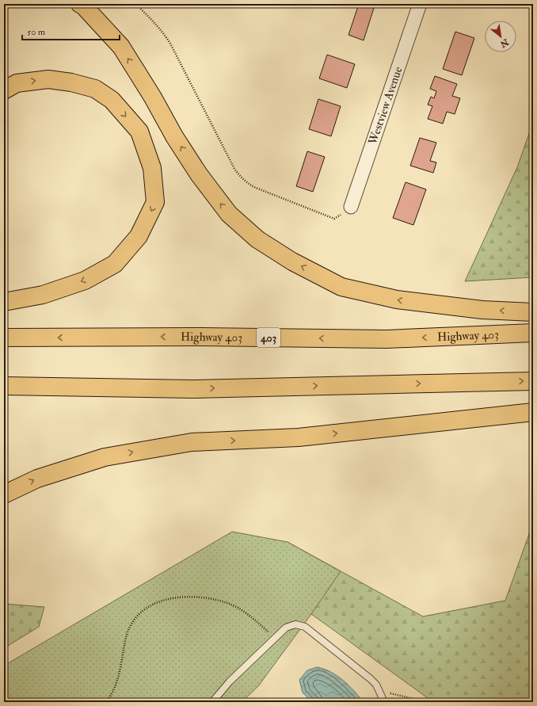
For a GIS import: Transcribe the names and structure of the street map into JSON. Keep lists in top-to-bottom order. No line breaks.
{"streets":{"highway":["Highway 403","403"],"street":["Westview Avenue"]},"scale_bar":"50 m","north":"bottom right"}
